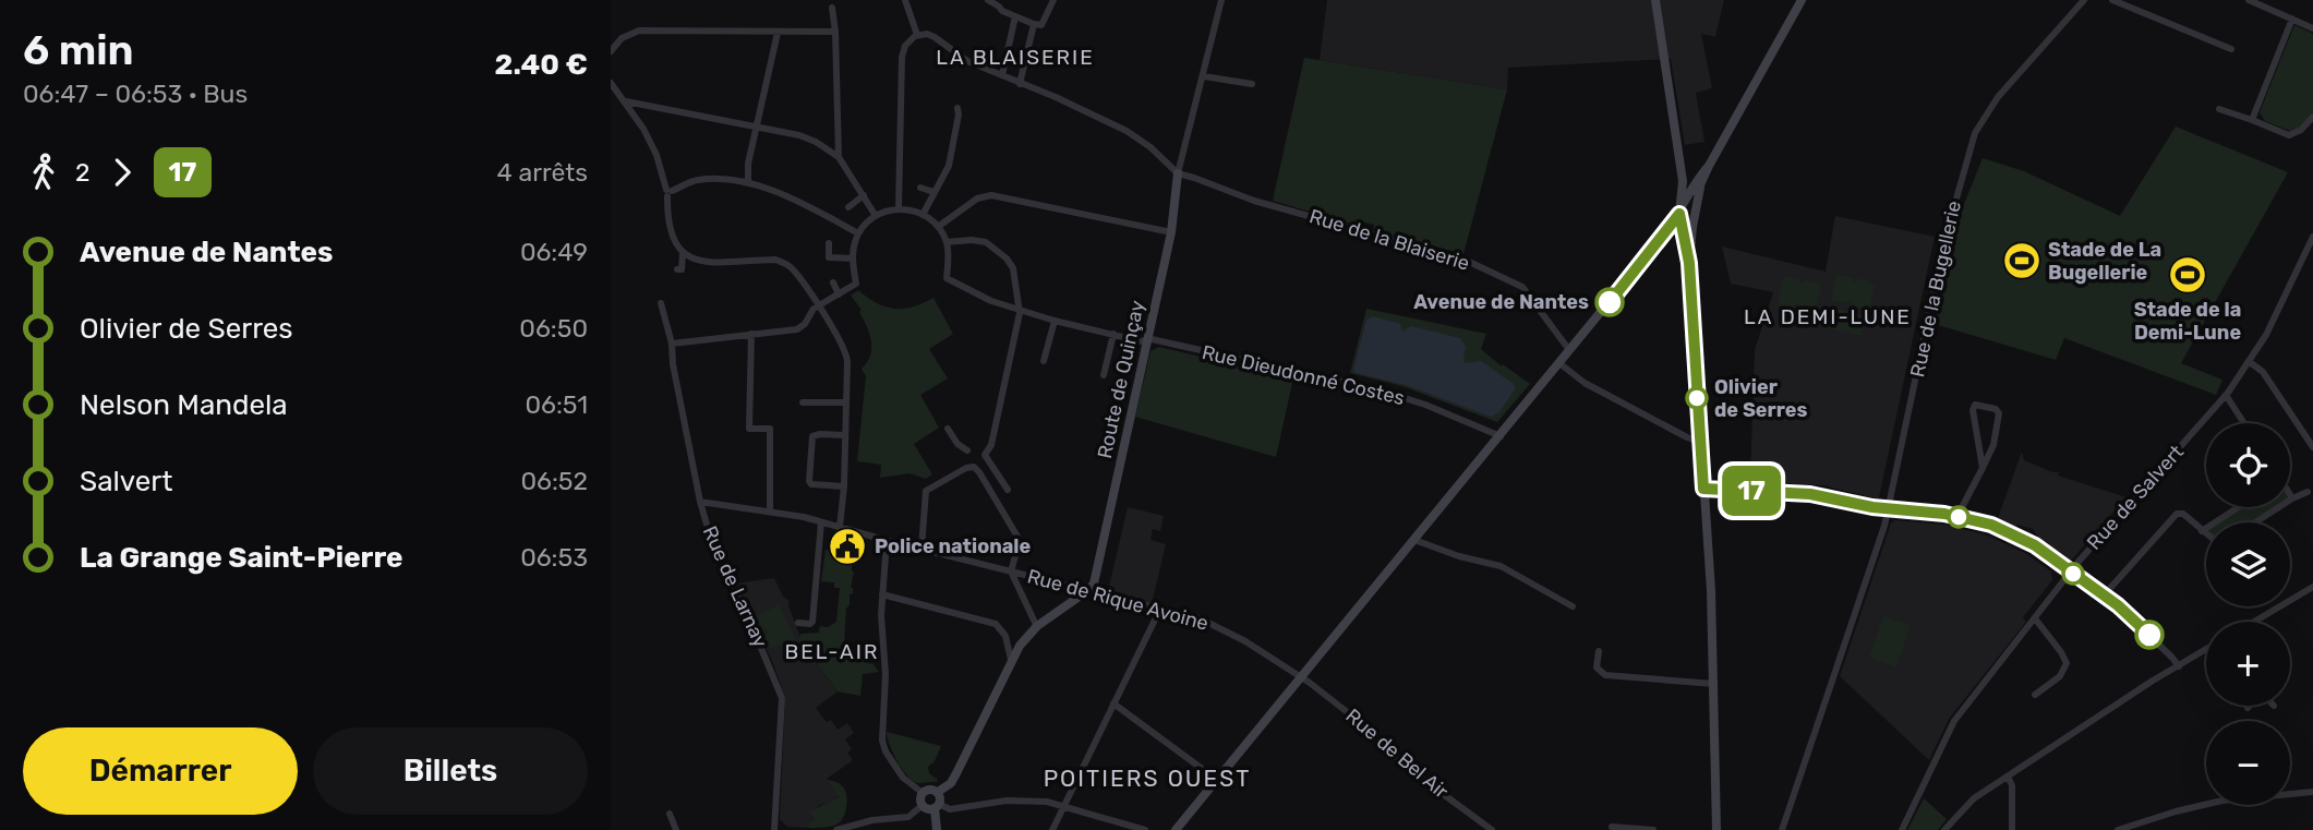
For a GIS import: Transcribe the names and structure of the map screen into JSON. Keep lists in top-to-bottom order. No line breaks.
{"streets":{"street":["Rue de la Blaiserie","Rue de la Bugellerie","Rue Dieudonné Costes","Route de Quinçay","Rue de Salvert","Rue de Larnay","Rue de Rique Avoine","Rue de Bel Air"]},"crossings":[["Rue de la Blaiserie","Route de Quinçay"],["Rue Dieudonné Costes","Route de Quinçay"],["Route de Quinçay","Rue de Rique Avoine"],["Rue de Larnay","Rue de Rique Avoine"],["Rue de Rique Avoine","Rue de Bel Air"]],"districts":["LA BLAISERIE","LA DEMI-LUNE","BEL-AIR","POITIERS OUEST"],"places":{"sports":["Stade de La Bugellerie","Stade de la Demi-Lune"],"other":["Avenue de Nantes","Olivier de Serres"],"public building":["Police nationale"]},"lines":["bus line 17"],"page":{"heading":["6 min","06:47 – 06:53 · Bus","2.40 €"],"on_map":"17","legs":["2","17","4 arrêts"],"list":[{"name":"Avenue de Nantes","value":"06:49"},{"name":"Olivier de Serres","value":"06:50"},{"name":"Nelson Mandela","value":"06:51"},{"name":"Salvert","value":"06:52"},{"name":"La Grange Saint-Pierre","value":"06:53"}],"map_buttons":["+","−"],"buttons":["Démarrer","Billets"]}}
